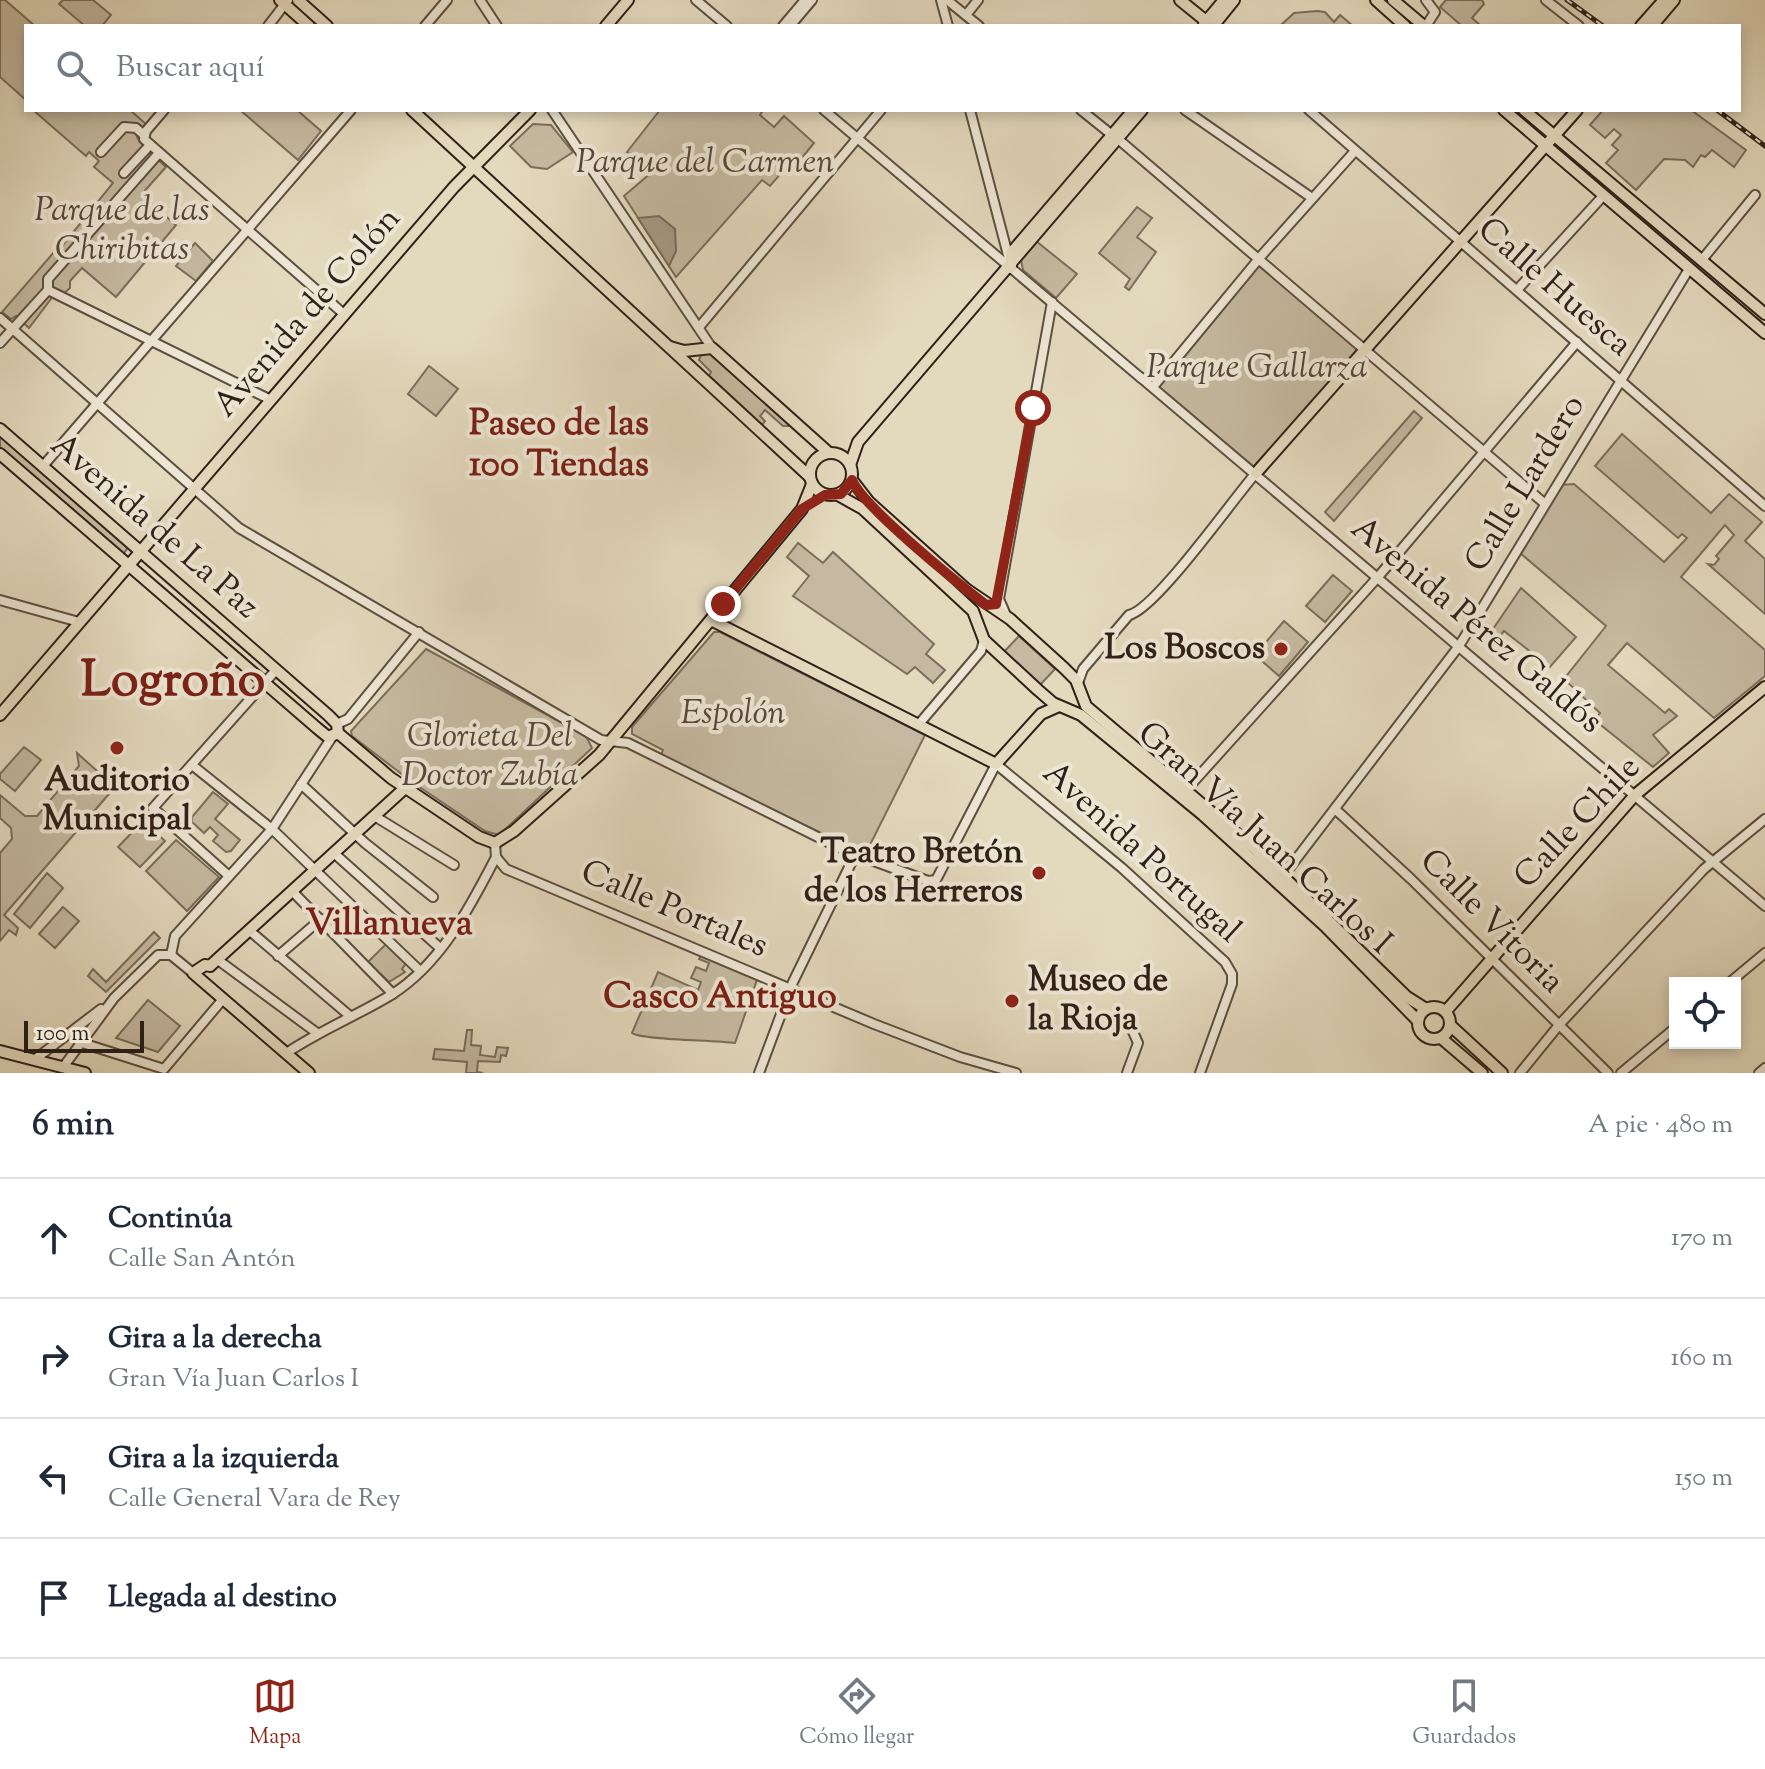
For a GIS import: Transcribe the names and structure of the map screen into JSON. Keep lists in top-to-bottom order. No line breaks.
{"streets":{"main road":["Avenida de Colón","Avenida de La Paz","Calle Chile","Gran Vía Juan Carlos I","Avenida Portugal"],"street":["Calle Huesca","Calle Lardero","Avenida Pérez Galdós","Calle Portales","Calle Vitoria"]},"crossings":[["Calle Huesca","Calle Lardero"],["Avenida de Colón","Avenida de La Paz"],["Calle Lardero","Avenida Pérez Galdós"],["Calle Lardero","Gran Vía Juan Carlos I"],["Calle Lardero","Calle Vitoria"],["Avenida Pérez Galdós","Calle Chile"],["Calle Chile","Gran Vía Juan Carlos I"],["Calle Chile","Calle Vitoria"]],"districts":["Paseo de las 100 Tiendas","Logroño","Villanueva","Casco Antiguo"],"parks":["Parque del Carmen","Parque de las Chiribitas","Parque Gallarza","Espolón","Glorieta Del Doctor Zubía"],"places":["Los Boscos","Auditorio Municipal","Teatro Bretón de los Herreros","Museo de la Rioja"],"scale_bar":"100 m","page":{"search":"Buscar aquí","scale":"100 m","heading":["6 min","A pie · 480 m"],"list":[["Continúa","Calle San Antón","170 m"],["Gira a la derecha","Gran Vía Juan Carlos I","160 m"],["Gira a la izquierda","Calle General Vara de Rey","150 m"],"Llegada al destino"],"nav":["Mapa","Cómo llegar","Guardados"]}}
